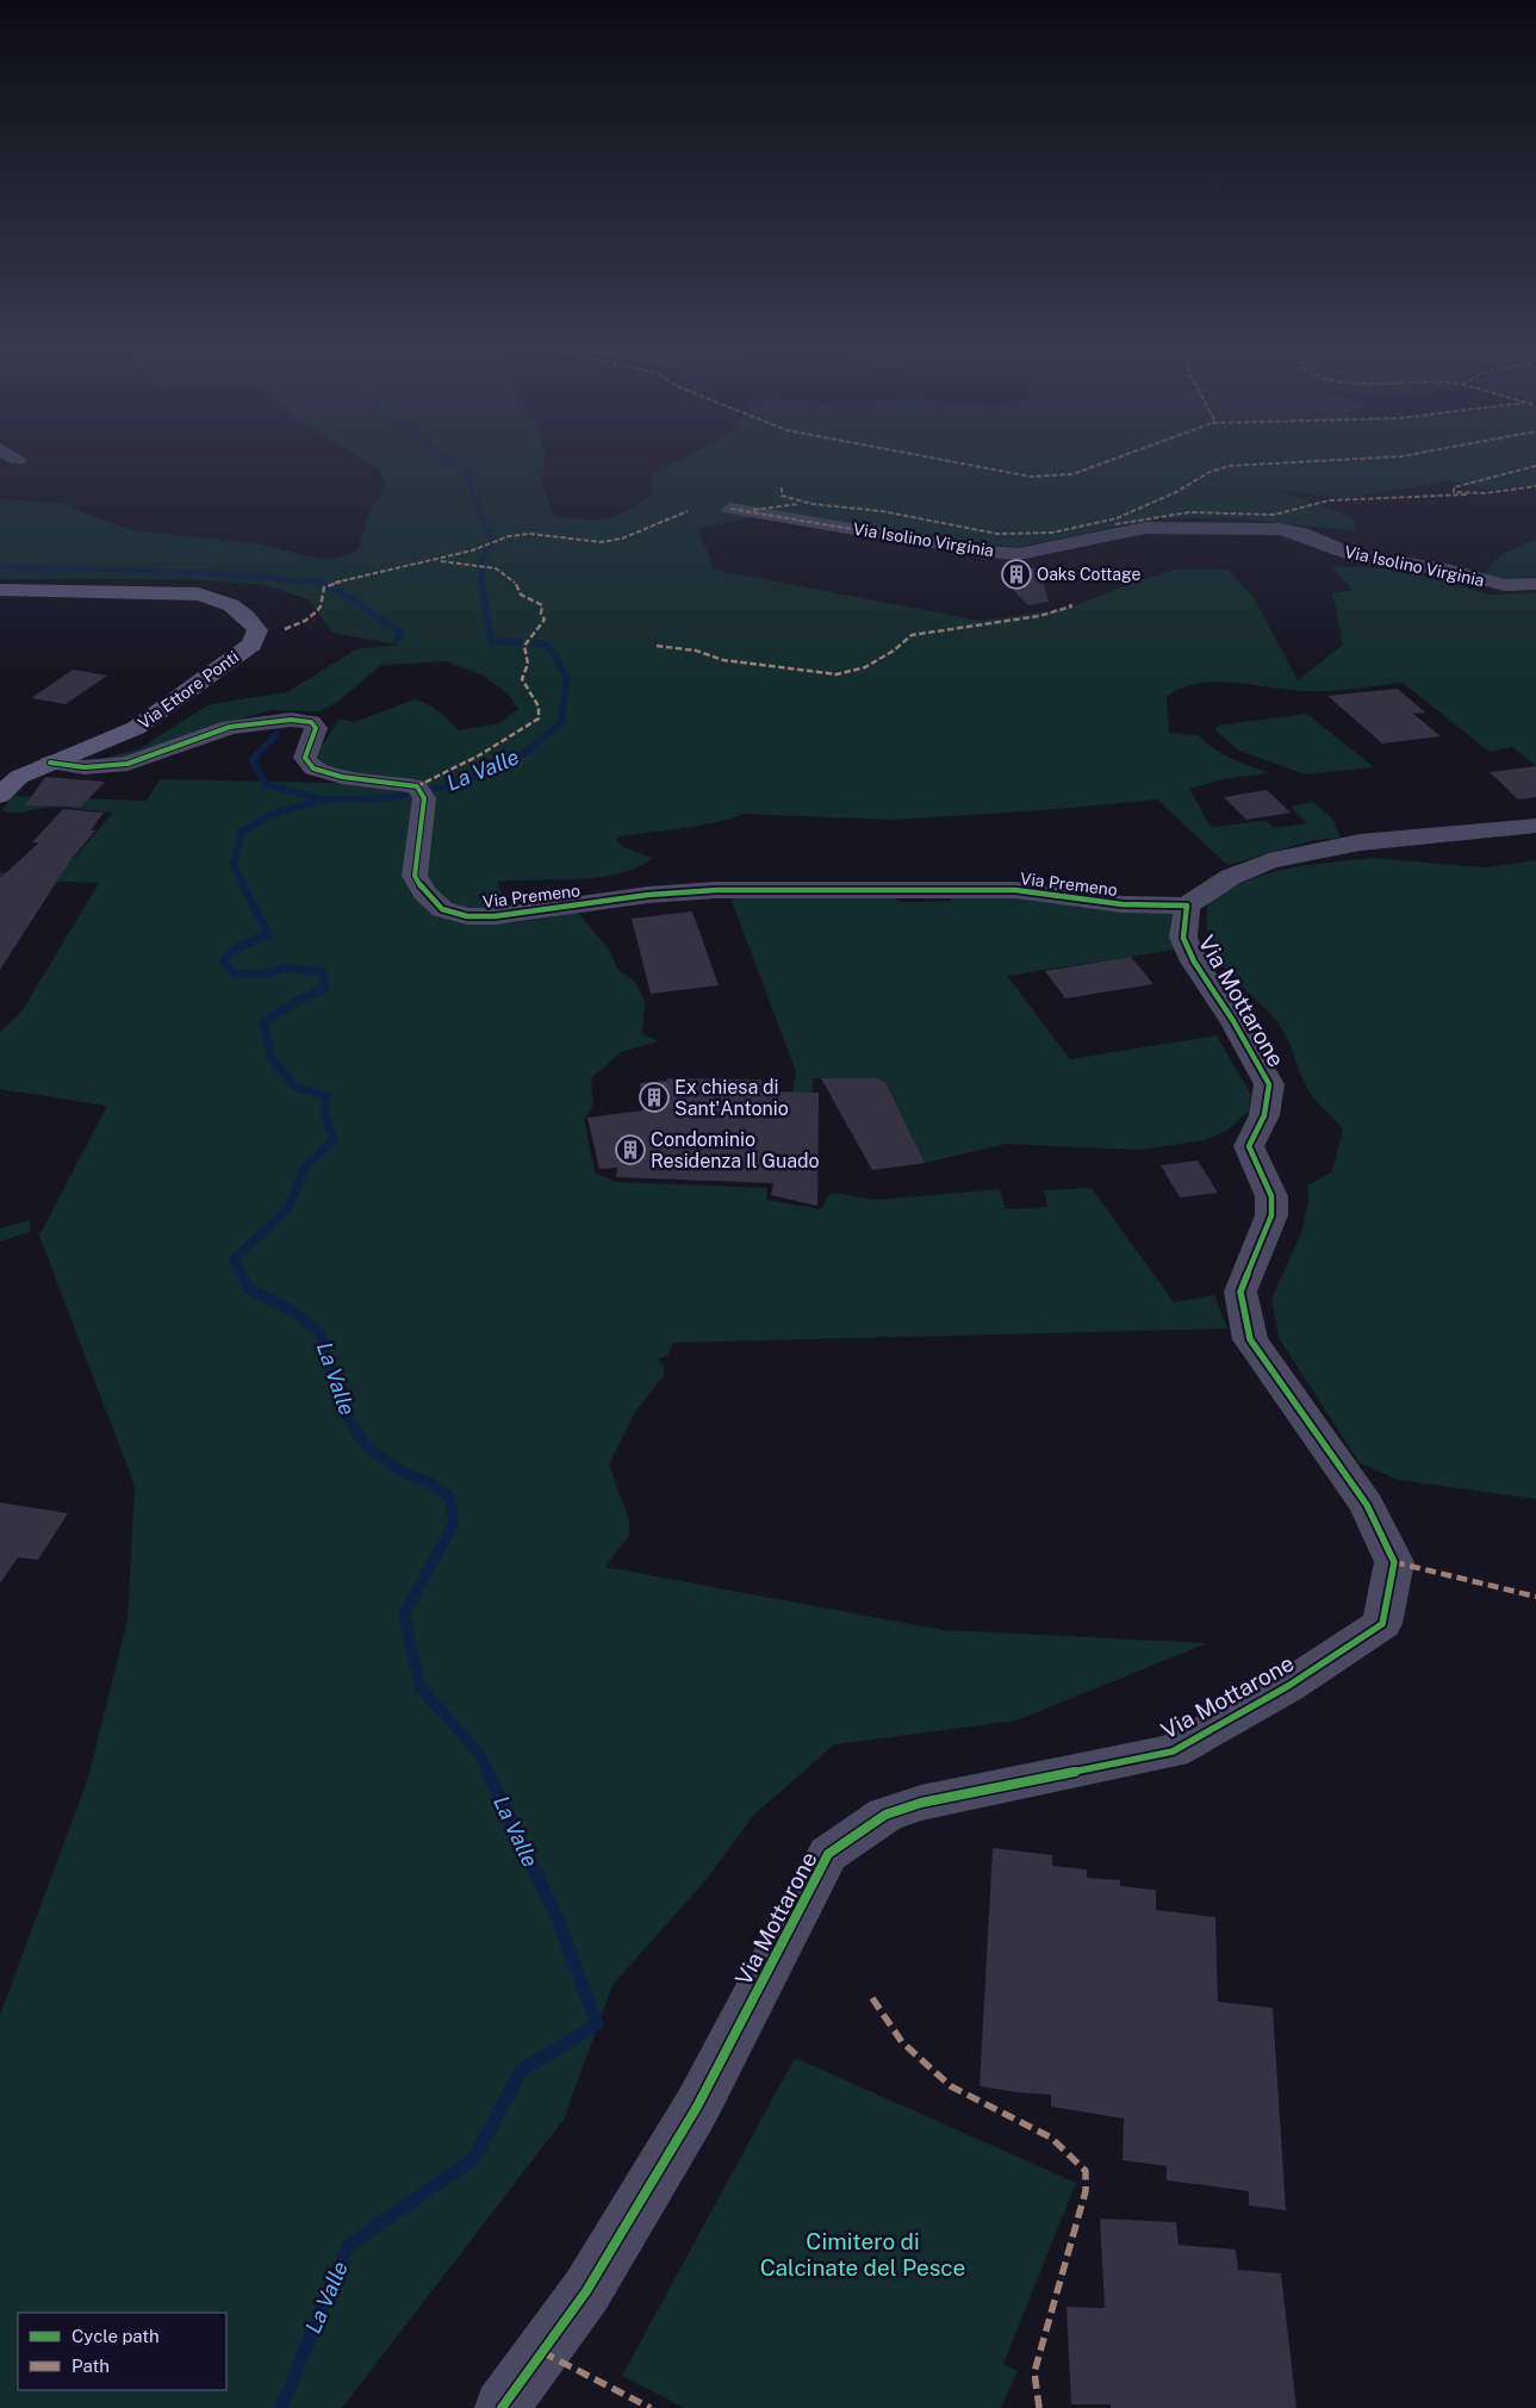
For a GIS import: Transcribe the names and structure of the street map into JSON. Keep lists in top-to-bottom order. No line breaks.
{"streets":{"street":["Via Isolino Virginia","Via Ettore Ponti","Via Premeno","Via Mottarone"]},"crossings":[["Via Ettore Ponti","Via Premeno"],["Via Premeno","Via Mottarone"]],"water":["La Valle"],"parks":["Cimitero di Calcinate del Pesce"],"places":{"building":["Oaks Cottage","Ex chiesa di Sant'Antonio","Condominio Residenza Il Guado"]},"legend":["Cycle path","Path"]}
